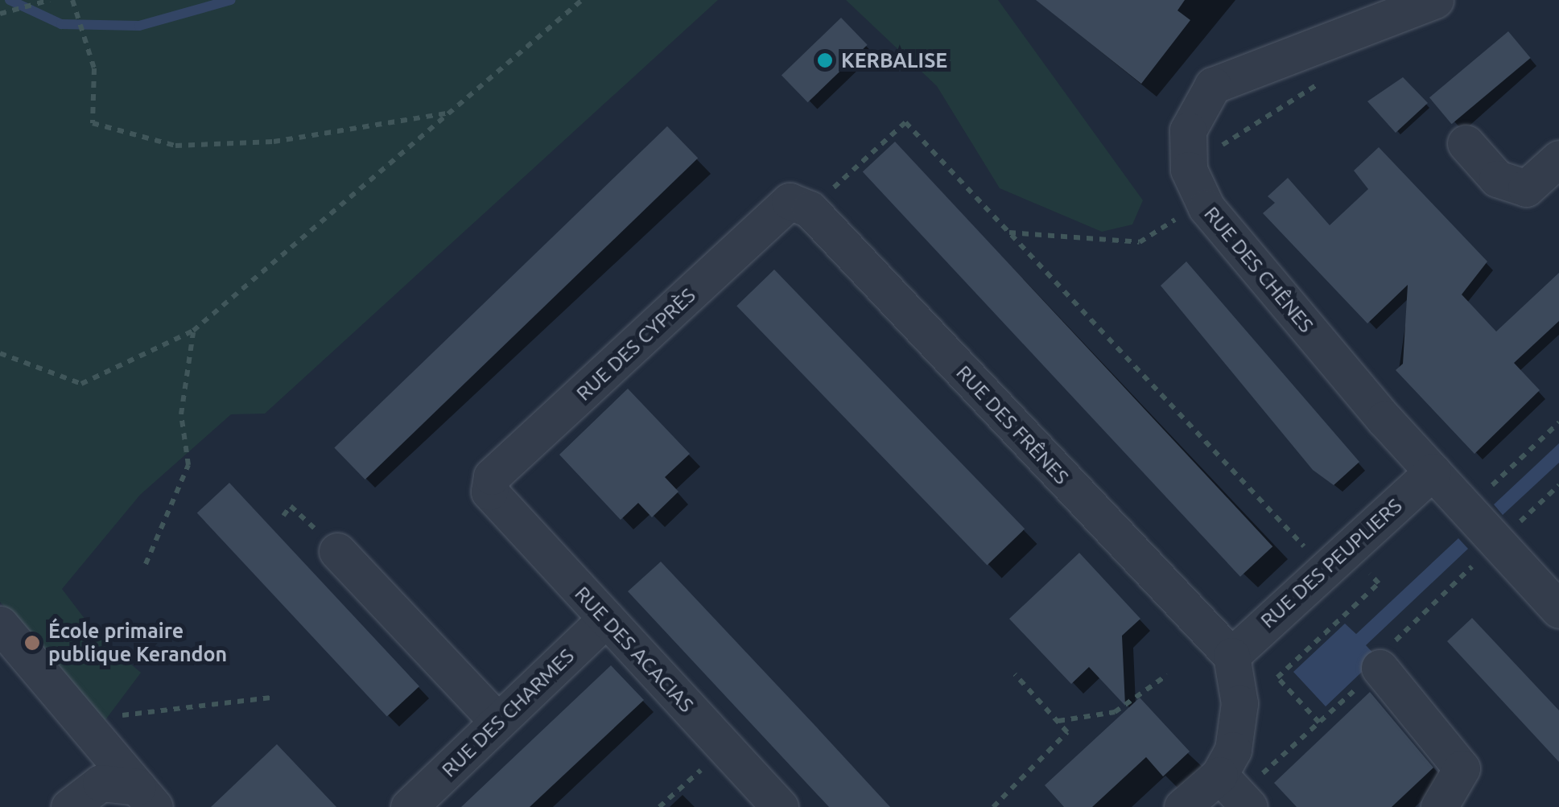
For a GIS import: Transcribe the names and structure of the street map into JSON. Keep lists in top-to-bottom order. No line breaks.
{"streets":{"street":["RUE DES CHÊNES","RUE DES CYPRÈS","RUE DES FRÊNES","RUE DES PEUPLIERS","RUE DES ACACIAS","RUE DES CHARMES"]},"crossings":[["RUE DES CHÊNES","RUE DES PEUPLIERS"],["RUE DES CYPRÈS","RUE DES FRÊNES"],["RUE DES CYPRÈS","RUE DES ACACIAS"],["RUE DES FRÊNES","RUE DES PEUPLIERS"],["RUE DES ACACIAS","RUE DES CHARMES"]],"places":["KERBALISE","École primaire publique Kerandon"]}
